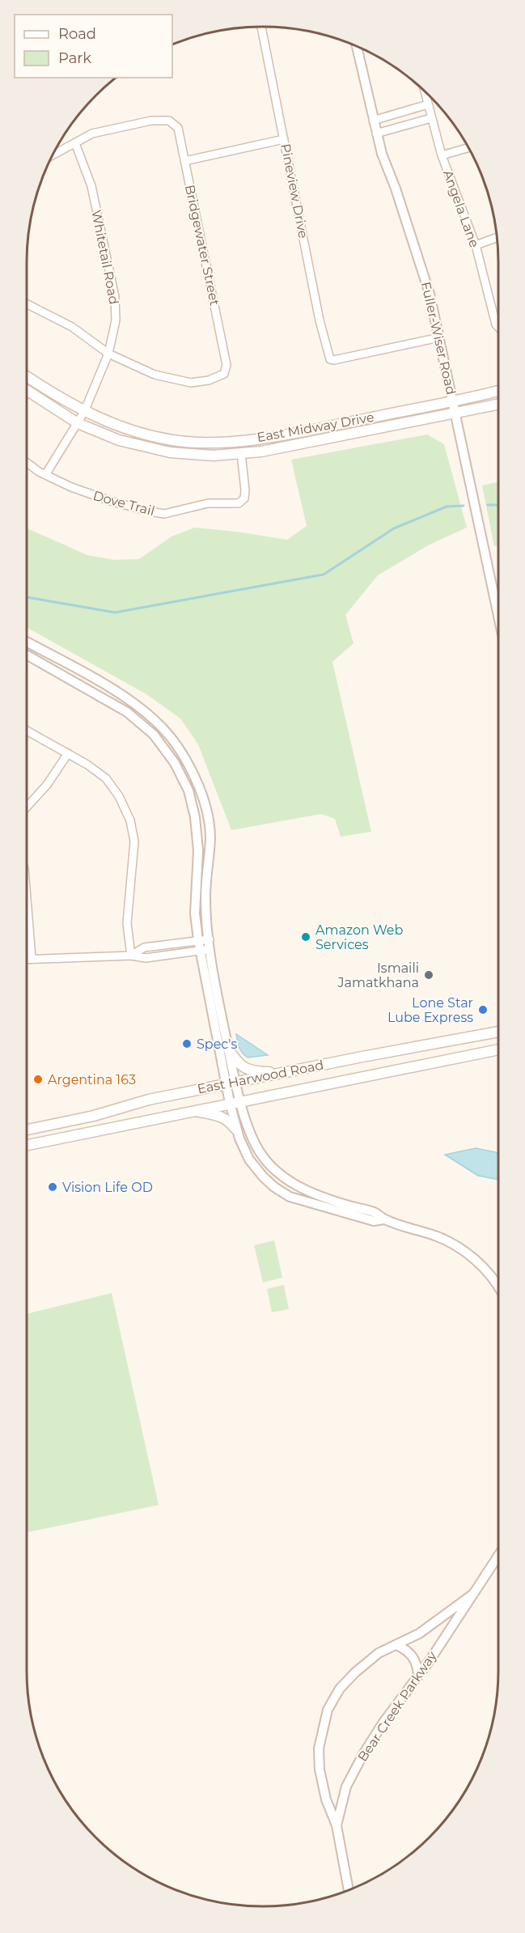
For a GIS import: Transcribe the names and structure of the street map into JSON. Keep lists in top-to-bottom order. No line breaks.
{"streets":{"main road":["East Midway Drive","East Harwood Road"],"street":["Pineview Drive","Angela Lane","Bridgewater Street","Whitetail Road","Fuller-Wiser Road","Dove Trail","Bear Creek Parkway"]},"crossings":[["Pineview Drive","Fuller-Wiser Road"],["Bridgewater Street","Whitetail Road"],["Whitetail Road","East Midway Drive"],["Whitetail Road","Dove Trail"],["Fuller-Wiser Road","East Midway Drive"],["East Midway Drive","Dove Trail"]],"places":["Amazon Web Services","Ismaili Jamatkhana","Lone Star Lube Express","Spec's","Argentina 163","Vision Life OD"],"legend":["Road","Park"]}
